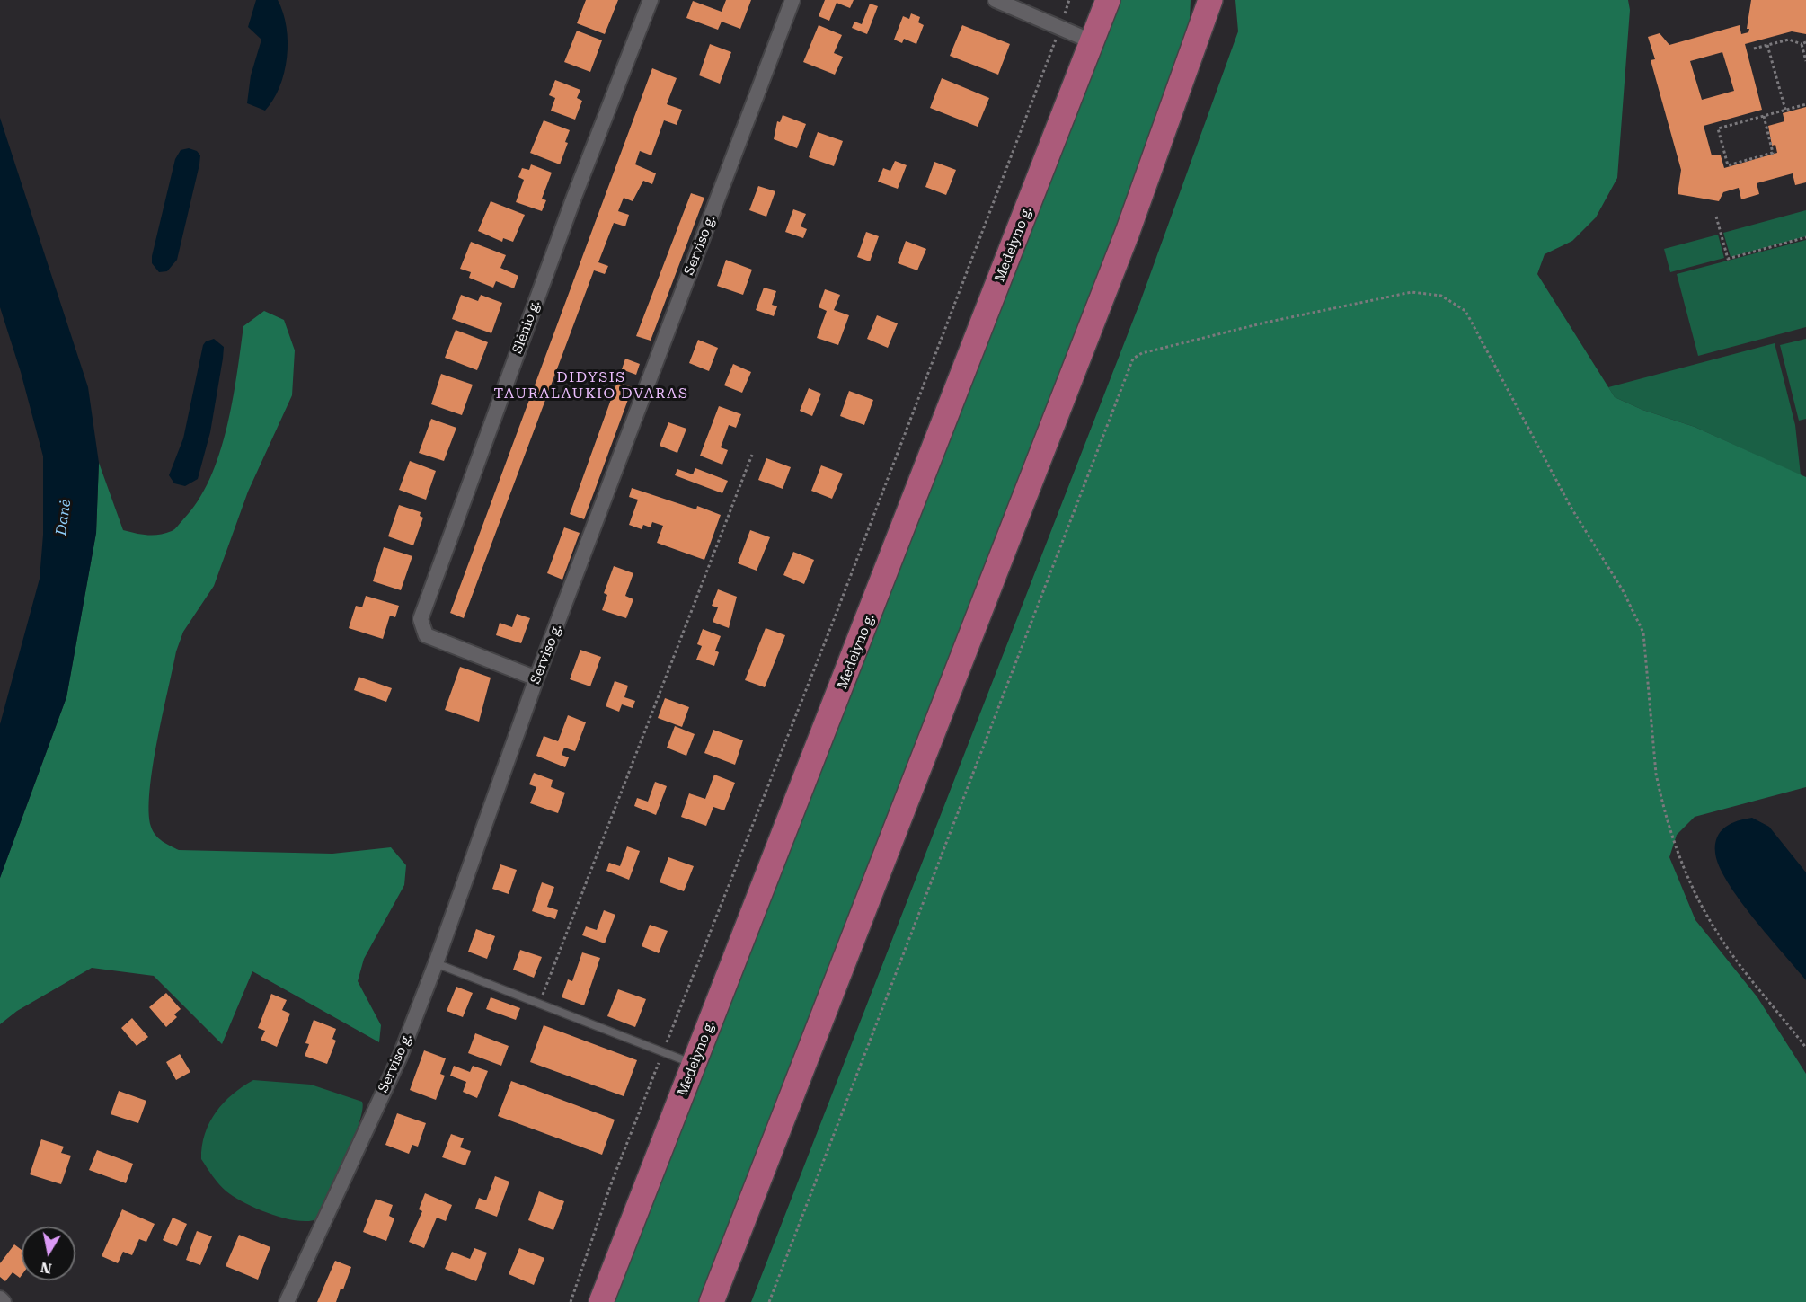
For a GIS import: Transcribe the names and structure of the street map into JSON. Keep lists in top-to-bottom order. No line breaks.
{"streets":{"main road":["Medelyno g."],"street":["Serviso g.","Slėnio g."]},"crossings":[["Serviso g.","Slėnio g."]],"districts":["DIDYSIS TAURALAUKIO DVARAS"],"water":["Danė"],"north":"bottom"}
